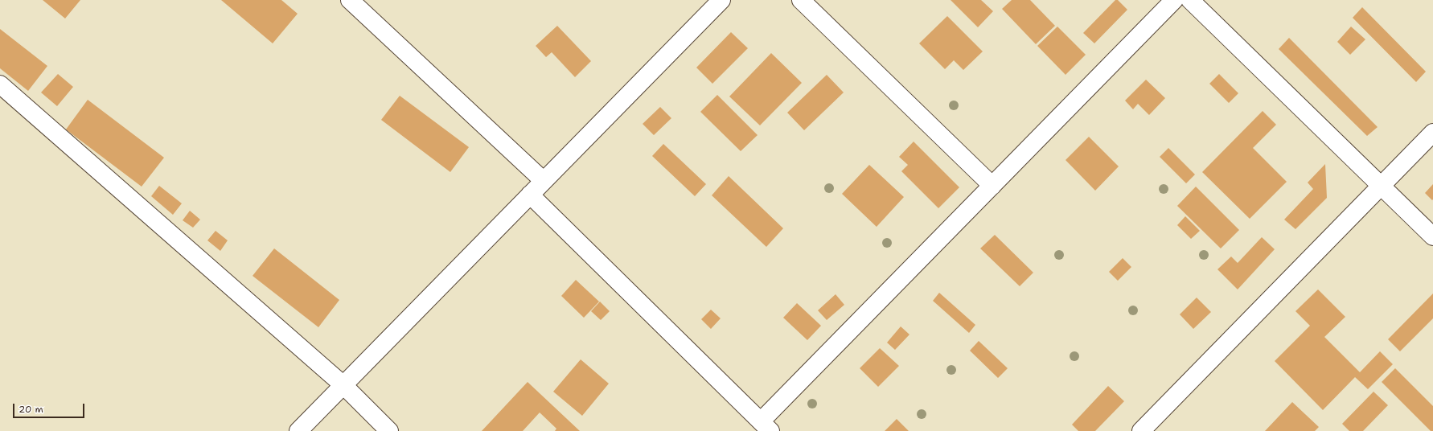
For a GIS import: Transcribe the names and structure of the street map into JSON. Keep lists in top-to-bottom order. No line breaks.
{"scale_bar":"20 m"}
